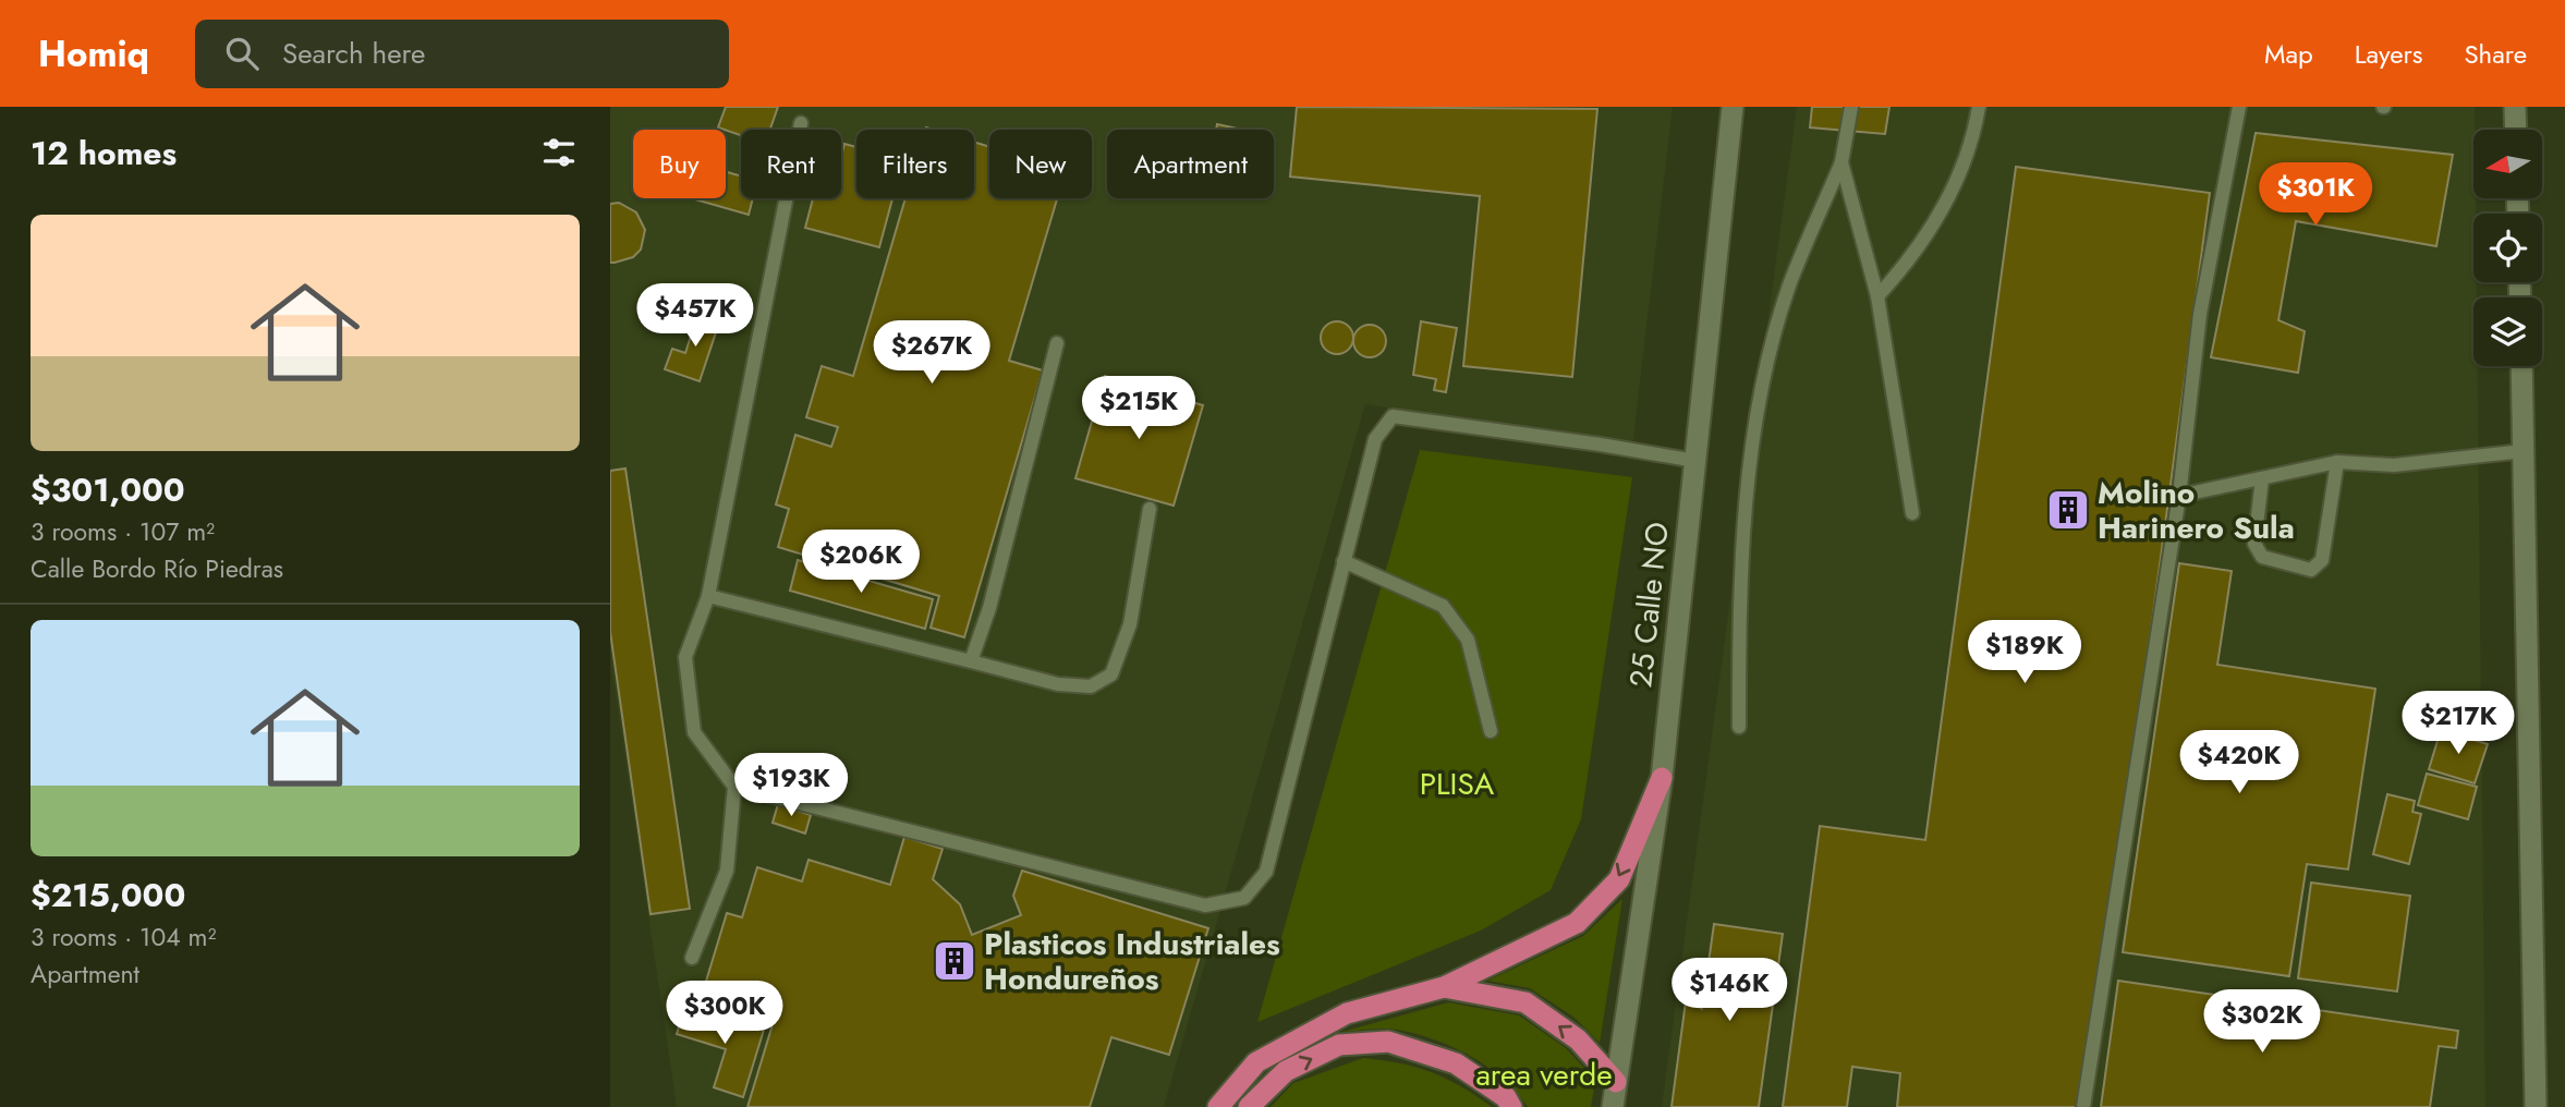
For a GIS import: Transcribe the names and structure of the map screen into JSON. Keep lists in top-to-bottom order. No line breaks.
{"streets":{"main road":["25 Calle NO"]},"parks":["PLISA","area verde"],"places":{"building":["Molino Harinero Sula","Plasticos Industriales Hondureños"]},"north":"left","page":{"header":"Homiq","search":"Search here","nav":["Map","Layers","Share"],"heading":"12 homes","chip":["Buy","Rent","Filters","New","Apartment"],"price":["$301K","$457K","$267K","$215K","$206K","$189K","$217K","$420K","$193K","$146K","$300K","$302K"],"list":[{"name":"$301,000","note":"3 rooms · 107 m² · Calle Bordo Río Piedras"},{"name":"$215,000","note":"3 rooms · 104 m² · Apartment"}]}}
